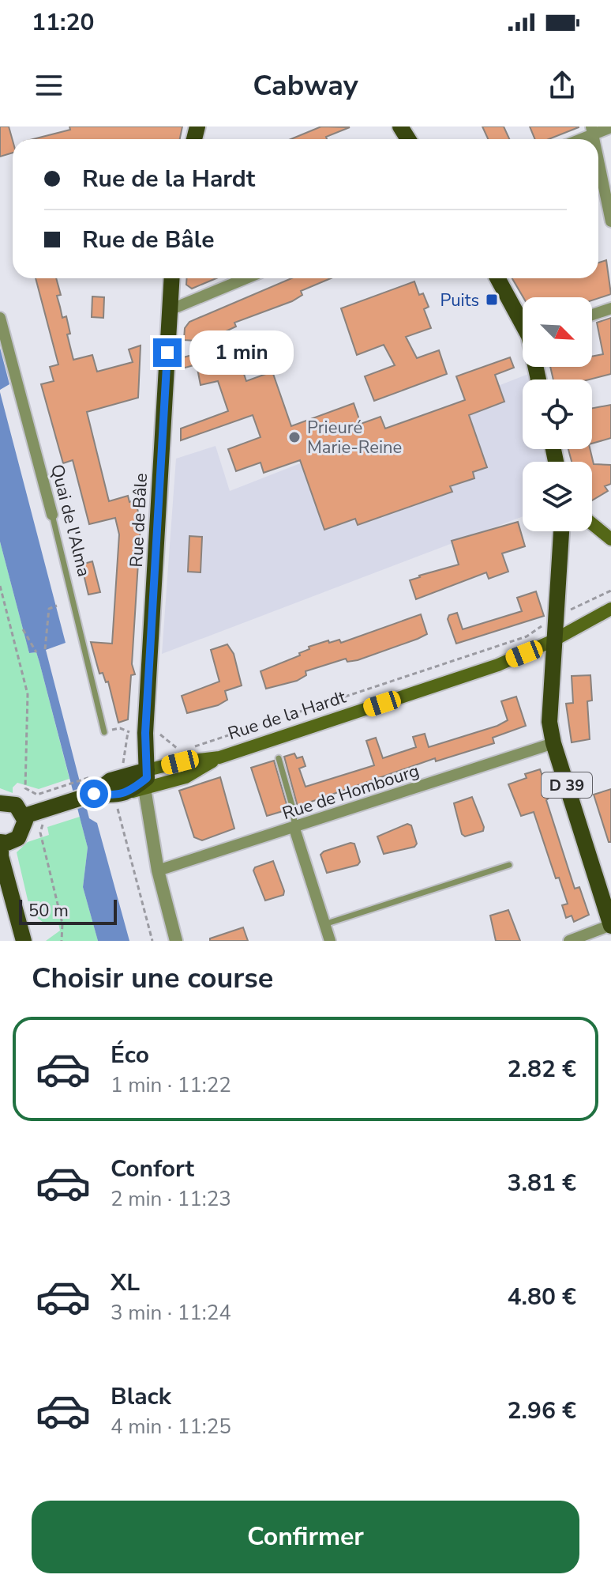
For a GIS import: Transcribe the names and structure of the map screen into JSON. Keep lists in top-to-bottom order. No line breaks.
{"streets":{"main road":["Rue de Bâle","Rue de la Hardt","D 39"],"street":["Quai de l'Alma","Rue de Hombourg"]},"crossings":[["Rue de Bâle","Rue de la Hardt"],["Rue de la Hardt","D 39"],["D 39","Rue de Hombourg"]],"places":{"transit":["Puits"],"other":["Prieuré Marie-Reine"]},"scale_bar":"50 m","north":"bottom right","page":{"status":"11:20","header":"Cabway","banner":["Rue de la Hardt","Rue de Bâle"],"bubble":"1 min","scale":"50 m","heading":"Choisir une course","list":[{"name":"Éco","note":"1 min · 11:22","value":"2.82 €"},{"name":"Confort","note":"2 min · 11:23","value":"3.81 €"},{"name":"XL","note":"3 min · 11:24","value":"4.80 €"},{"name":"Black","note":"4 min · 11:25","value":"2.96 €"}],"buttons":"Confirmer"}}
